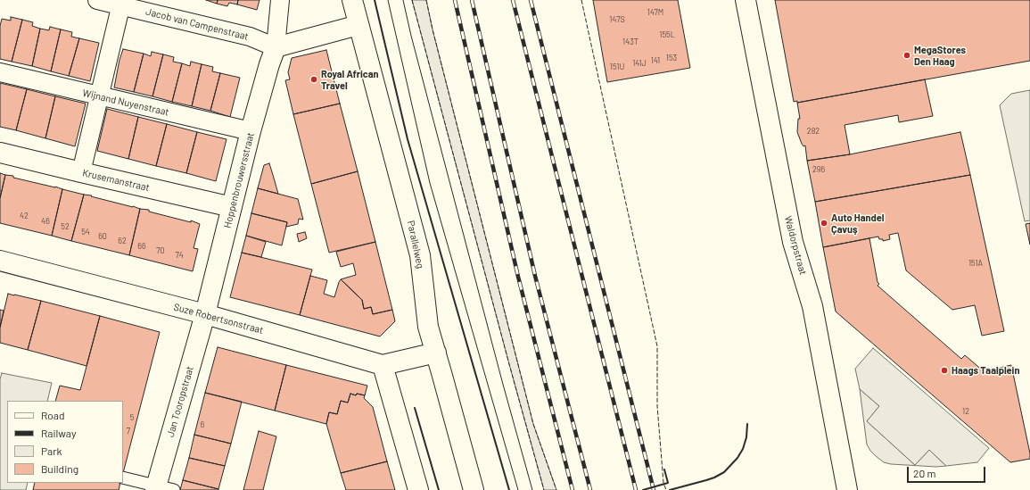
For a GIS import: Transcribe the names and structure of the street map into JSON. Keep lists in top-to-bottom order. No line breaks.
{"streets":{"street":["Jacob van Campenstraat","Wijnand Nuyenstraat","Krusemanstraat","Hoppenbrouwersstraat","Parallelweg","Waldorpstraat","Suze Robertsonstraat","Jan Tooropstraat"]},"crossings":[["Jacob van Campenstraat","Hoppenbrouwersstraat"],["Wijnand Nuyenstraat","Hoppenbrouwersstraat"],["Krusemanstraat","Hoppenbrouwersstraat"],["Hoppenbrouwersstraat","Suze Robertsonstraat"],["Hoppenbrouwersstraat","Jan Tooropstraat"],["Parallelweg","Suze Robertsonstraat"],["Suze Robertsonstraat","Jan Tooropstraat"]],"places":["MegaStores Den Haag","Royal African Travel","Auto Handel Çavuş","Haags Taalplein"],"house_numbers":["147M","147S","155L","143T","153","141","141J","151U","282","296","42","46","52","54","60","62","66","70","74","151A","12","5","6","7"],"legend":["Road","Railway","Park","Building"],"scale_bar":"20 m"}
